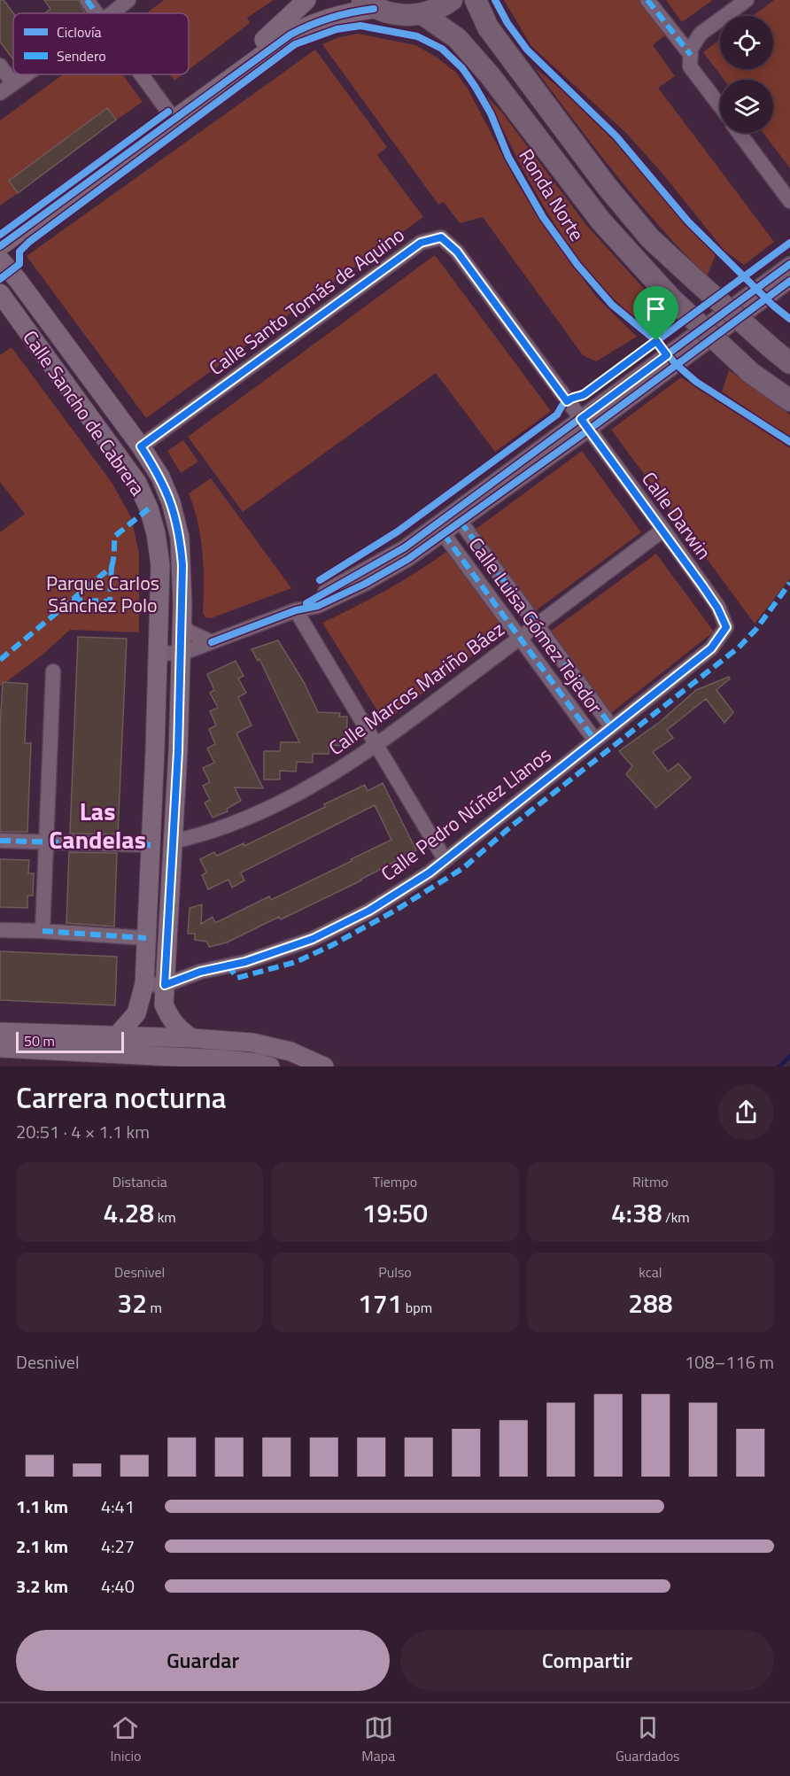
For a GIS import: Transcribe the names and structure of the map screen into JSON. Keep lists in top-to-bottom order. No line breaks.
{"streets":{"highway":["Ronda Norte"],"main road":["Calle Sancho de Cabrera"],"street":["Calle Santo Tomás de Aquino","Calle Darwin","Calle Luisa Gómez Tejedor","Calle Marcos Mariño Báez","Calle Pedro Núñez Llanos"]},"crossings":[["Calle Santo Tomás de Aquino","Calle Sancho de Cabrera"],["Calle Santo Tomás de Aquino","Calle Darwin"],["Calle Sancho de Cabrera","Calle Marcos Mariño Báez"],["Calle Sancho de Cabrera","Calle Pedro Núñez Llanos"],["Calle Darwin","Calle Marcos Mariño Báez"],["Calle Darwin","Calle Pedro Núñez Llanos"],["Calle Luisa Gómez Tejedor","Calle Marcos Mariño Báez"],["Calle Luisa Gómez Tejedor","Calle Pedro Núñez Llanos"]],"districts":["Las Candelas"],"parks":["Parque Carlos Sánchez Polo"],"legend":["Ciclovía","Sendero"],"scale_bar":"50 m","page":{"scale":"50 m","heading":["Carrera nocturna","20:51 · 4 × 1.1 km"],"stats":[["Distancia","4.28 km"],["Tiempo","19:50"],["Ritmo","4:38 /km"],["Desnivel","32 m"],["Pulso","171 bpm"],["kcal","288"]],"chart":["Desnivel","108–116 m"],"list":[{"name":"1.1 km","note":"4:41"},{"name":"2.1 km","note":"4:27"},{"name":"3.2 km","note":"4:40"}],"buttons":["Guardar","Compartir"],"tabs":["Inicio","Mapa","Guardados"]}}
